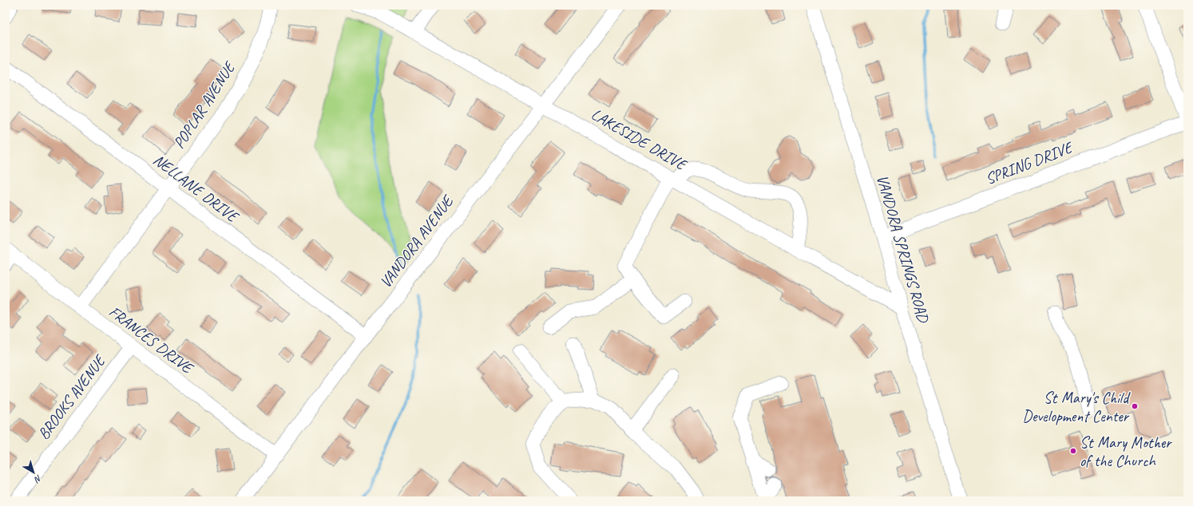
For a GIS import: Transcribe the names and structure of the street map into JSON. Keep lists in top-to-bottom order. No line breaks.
{"streets":{"street":["POPLAR AVENUE","LAKESIDE DRIVE","SPRING DRIVE","NELLANE DRIVE","VANDORA AVENUE","VANDORA SPRINGS ROAD","FRANCES DRIVE","BROOKS AVENUE"]},"crossings":[["POPLAR AVENUE","NELLANE DRIVE"],["POPLAR AVENUE","FRANCES DRIVE"],["LAKESIDE DRIVE","VANDORA AVENUE"],["LAKESIDE DRIVE","VANDORA SPRINGS ROAD"],["SPRING DRIVE","VANDORA SPRINGS ROAD"],["NELLANE DRIVE","VANDORA AVENUE"],["VANDORA AVENUE","FRANCES DRIVE"],["FRANCES DRIVE","BROOKS AVENUE"]],"places":["St Mary's Child Development Center","St Mary Mother of the Church"],"north":"bottom right"}
